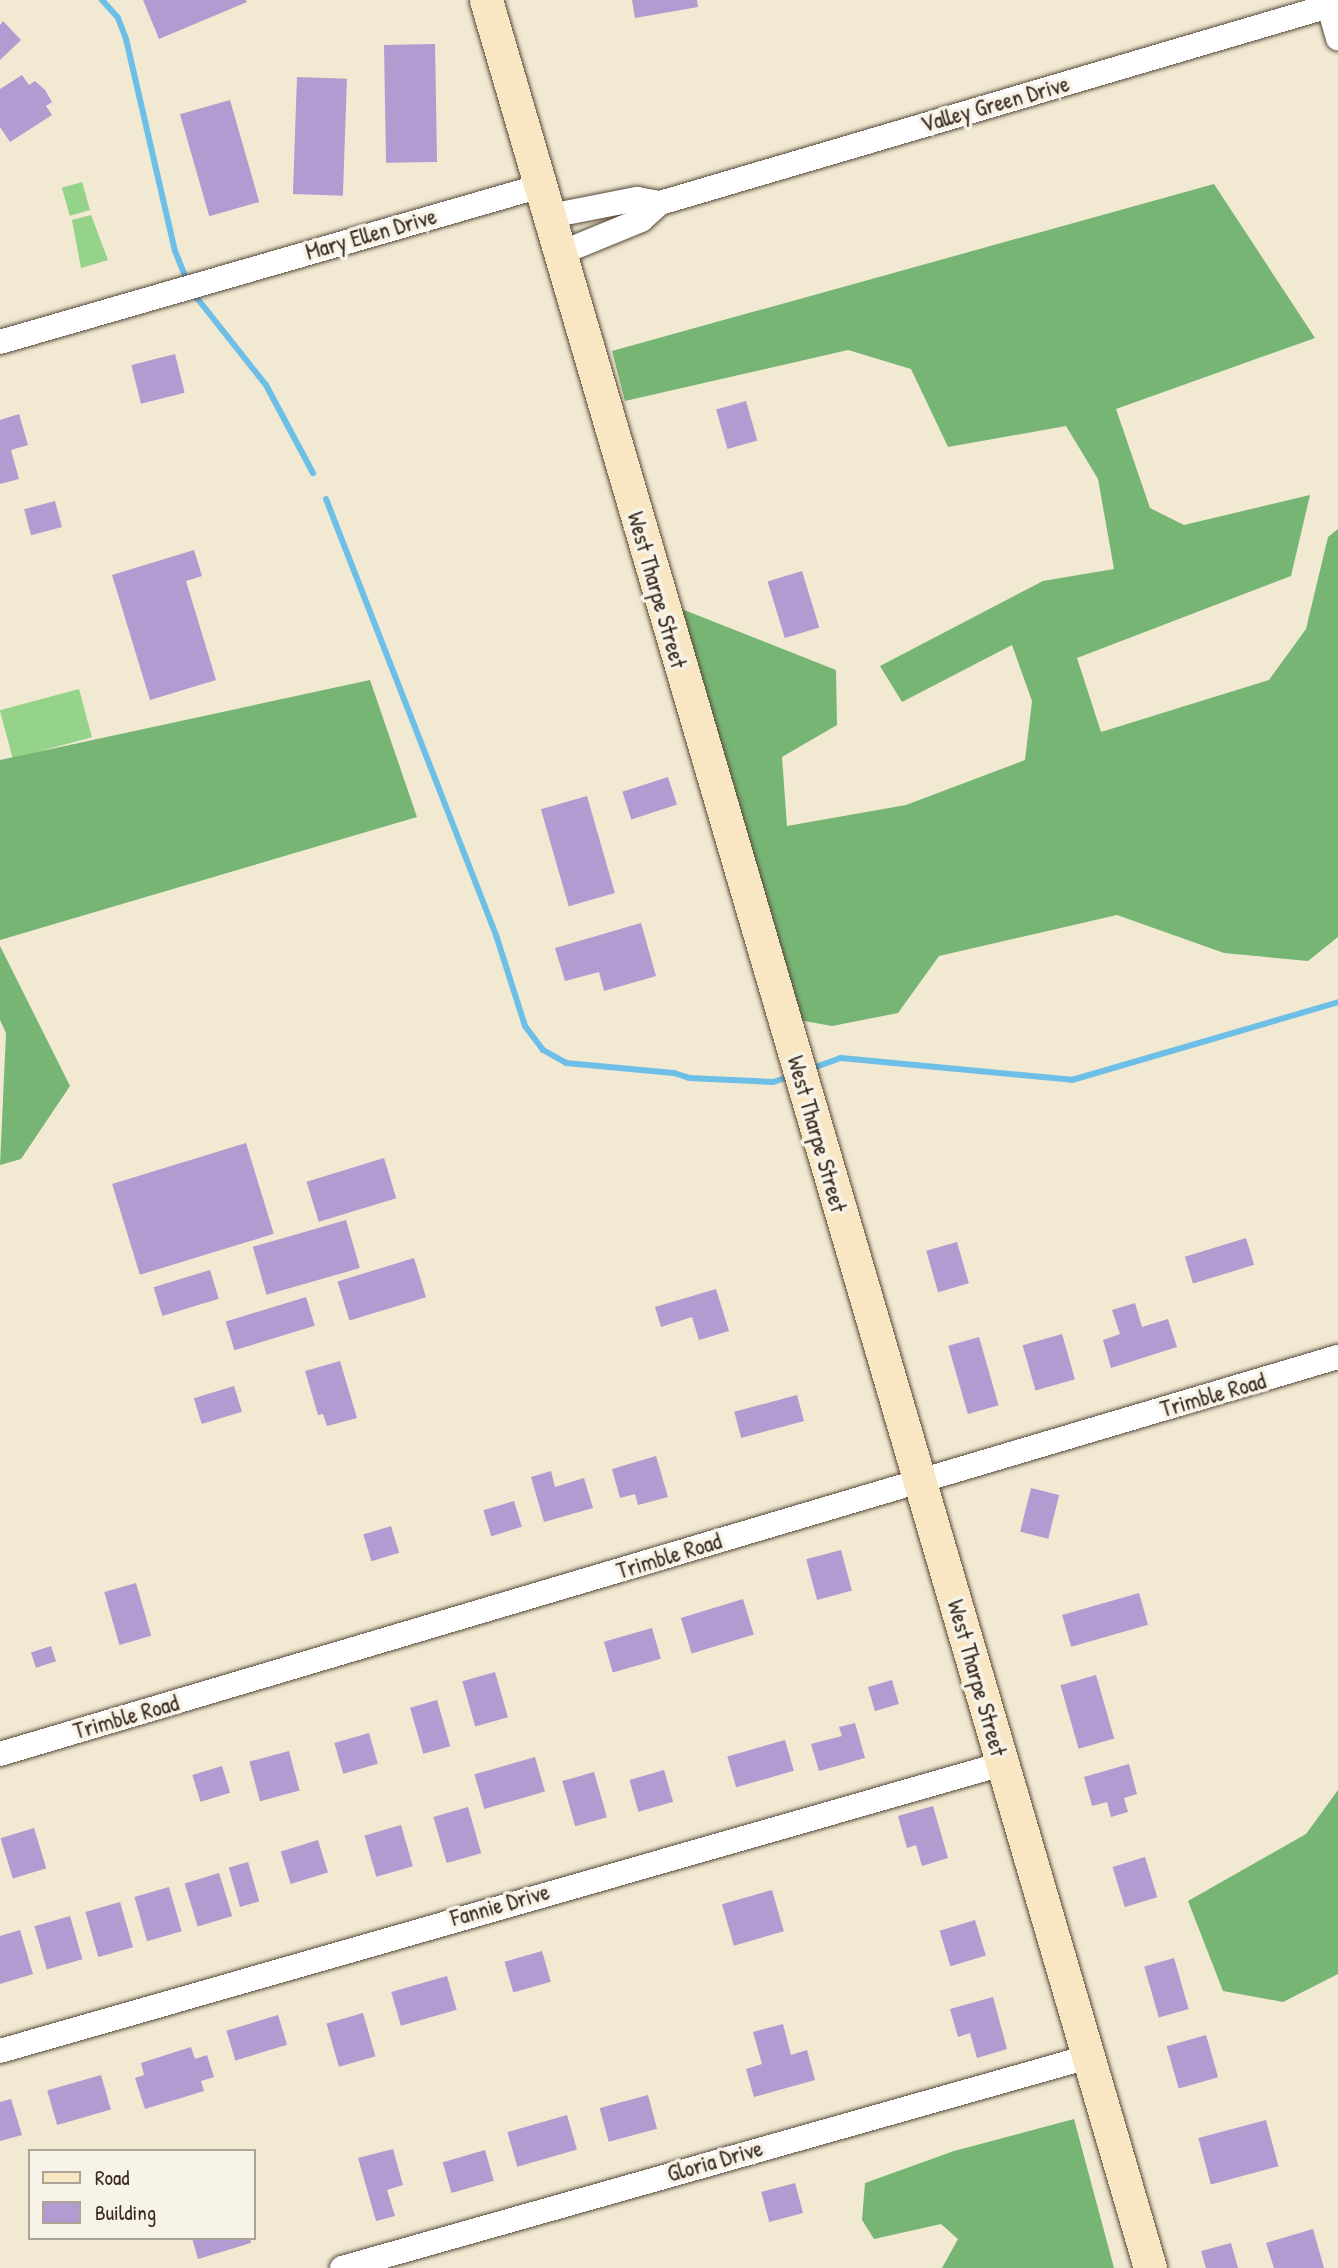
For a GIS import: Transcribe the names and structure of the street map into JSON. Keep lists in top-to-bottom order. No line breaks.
{"streets":{"main road":["West Tharpe Street"],"street":["Valley Green Drive","Mary Ellen Drive","Trimble Road","Fannie Drive","Gloria Drive"]},"crossings":[["Valley Green Drive","Mary Ellen Drive"],["Valley Green Drive","West Tharpe Street"],["Mary Ellen Drive","West Tharpe Street"],["West Tharpe Street","Trimble Road"],["West Tharpe Street","Fannie Drive"],["West Tharpe Street","Gloria Drive"]],"legend":["Road","Building"]}
